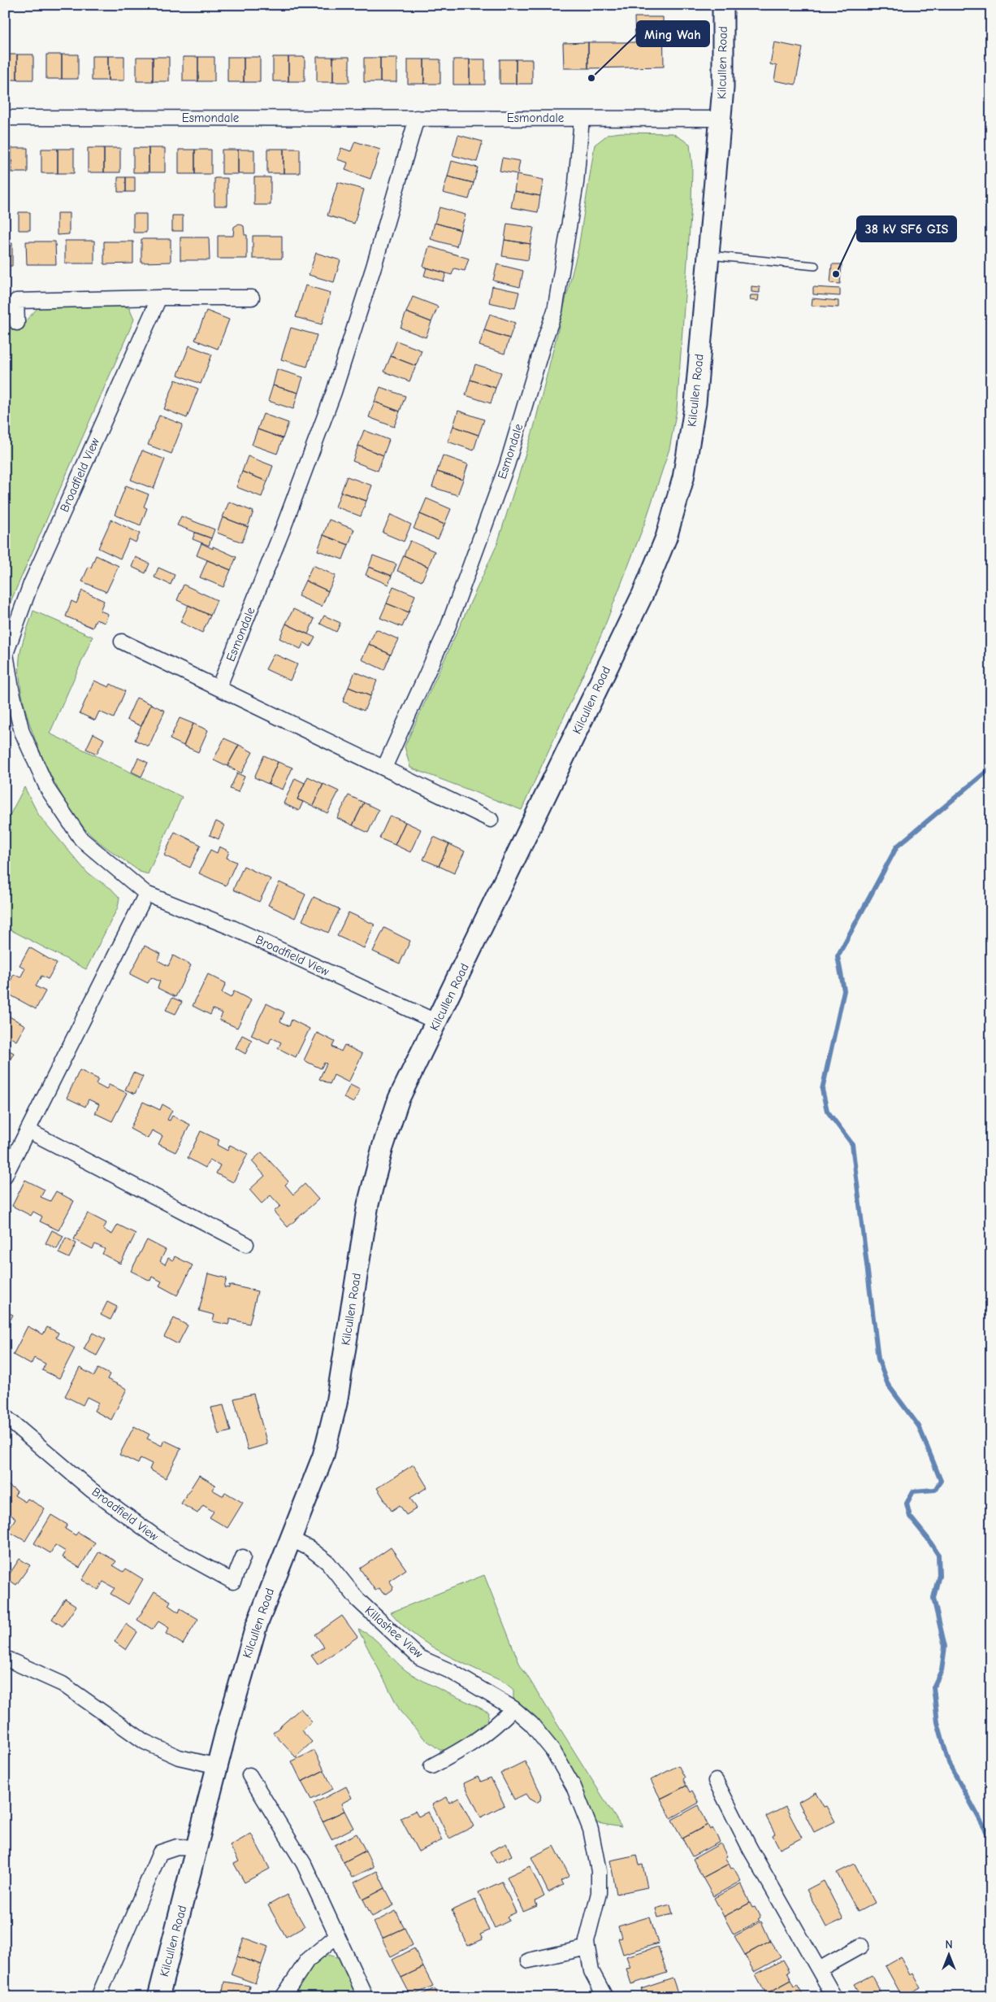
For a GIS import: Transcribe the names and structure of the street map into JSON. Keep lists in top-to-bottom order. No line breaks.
{"streets":{"main road":["Kilcullen Road"],"street":["Esmondale","Broadfield View","Killashee View"]},"crossings":[["Kilcullen Road","Esmondale"],["Kilcullen Road","Broadfield View"],["Kilcullen Road","Killashee View"]],"places":["Ming Wah","38 kV SF6 GIS"],"north":"top"}
